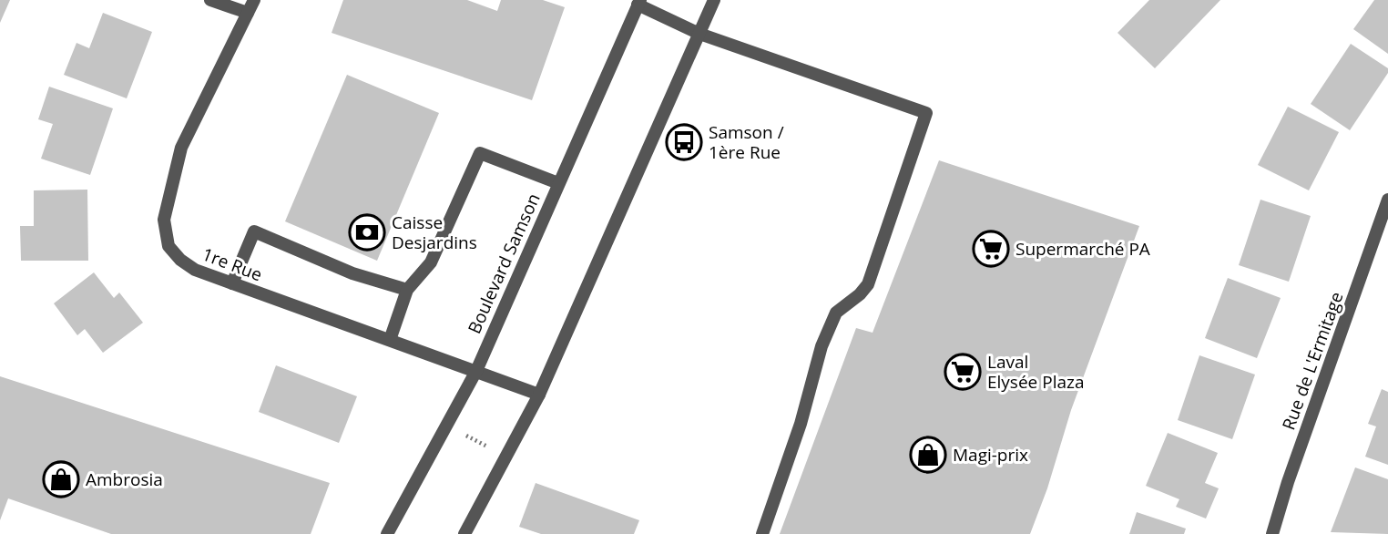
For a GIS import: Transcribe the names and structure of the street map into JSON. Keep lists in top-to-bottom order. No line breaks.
{"streets":{"street":["Boulevard Samson","1re Rue","Rue de L'Ermitage"]},"crossings":[["Boulevard Samson","1re Rue"]],"places":{"bus stop":["Samson / 1ère Rue"],"bank":["Caisse Desjardins"],"supermarket":["Supermarché PA","Laval Elysée Plaza"],"shop":["Magi-prix","Ambrosia"]}}
